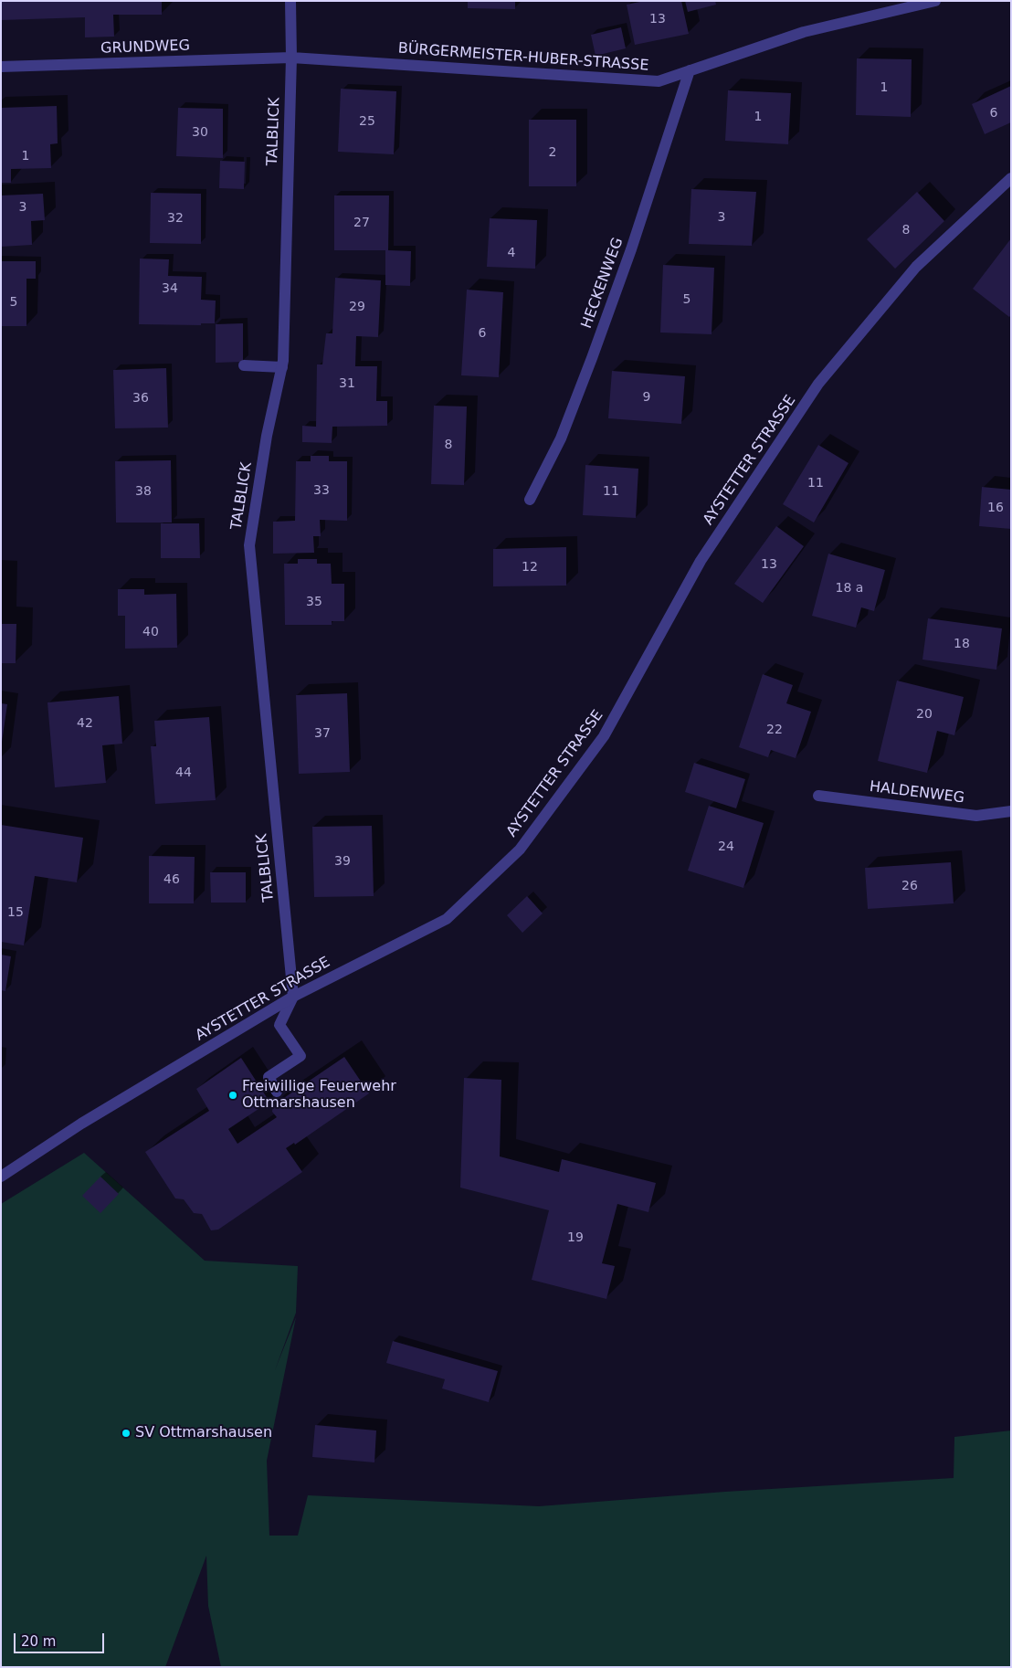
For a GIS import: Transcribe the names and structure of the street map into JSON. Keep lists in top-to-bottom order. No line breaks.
{"streets":{"street":["GRUNDWEG","BÜRGERMEISTER-HUBER-STRASSE","TALBLICK","HECKENWEG","AYSTETTER STRASSE","HALDENWEG"]},"crossings":[["GRUNDWEG","BÜRGERMEISTER-HUBER-STRASSE"],["GRUNDWEG","TALBLICK"],["BÜRGERMEISTER-HUBER-STRASSE","TALBLICK"],["BÜRGERMEISTER-HUBER-STRASSE","HECKENWEG"],["TALBLICK","AYSTETTER STRASSE"]],"places":["Freiwillige Feuerwehr Ottmarshausen","SV Ottmarshausen"],"house_numbers":["13","1","6","1","25","30","2","1","3","3","32","27","8","4","34","5","5","29","6","31","9","36","8","11","33","38","11","16","13","12","18 a","35","40","18","20","42","22","37","44","24","39","46","26","15","19"],"scale_bar":"20 m"}
